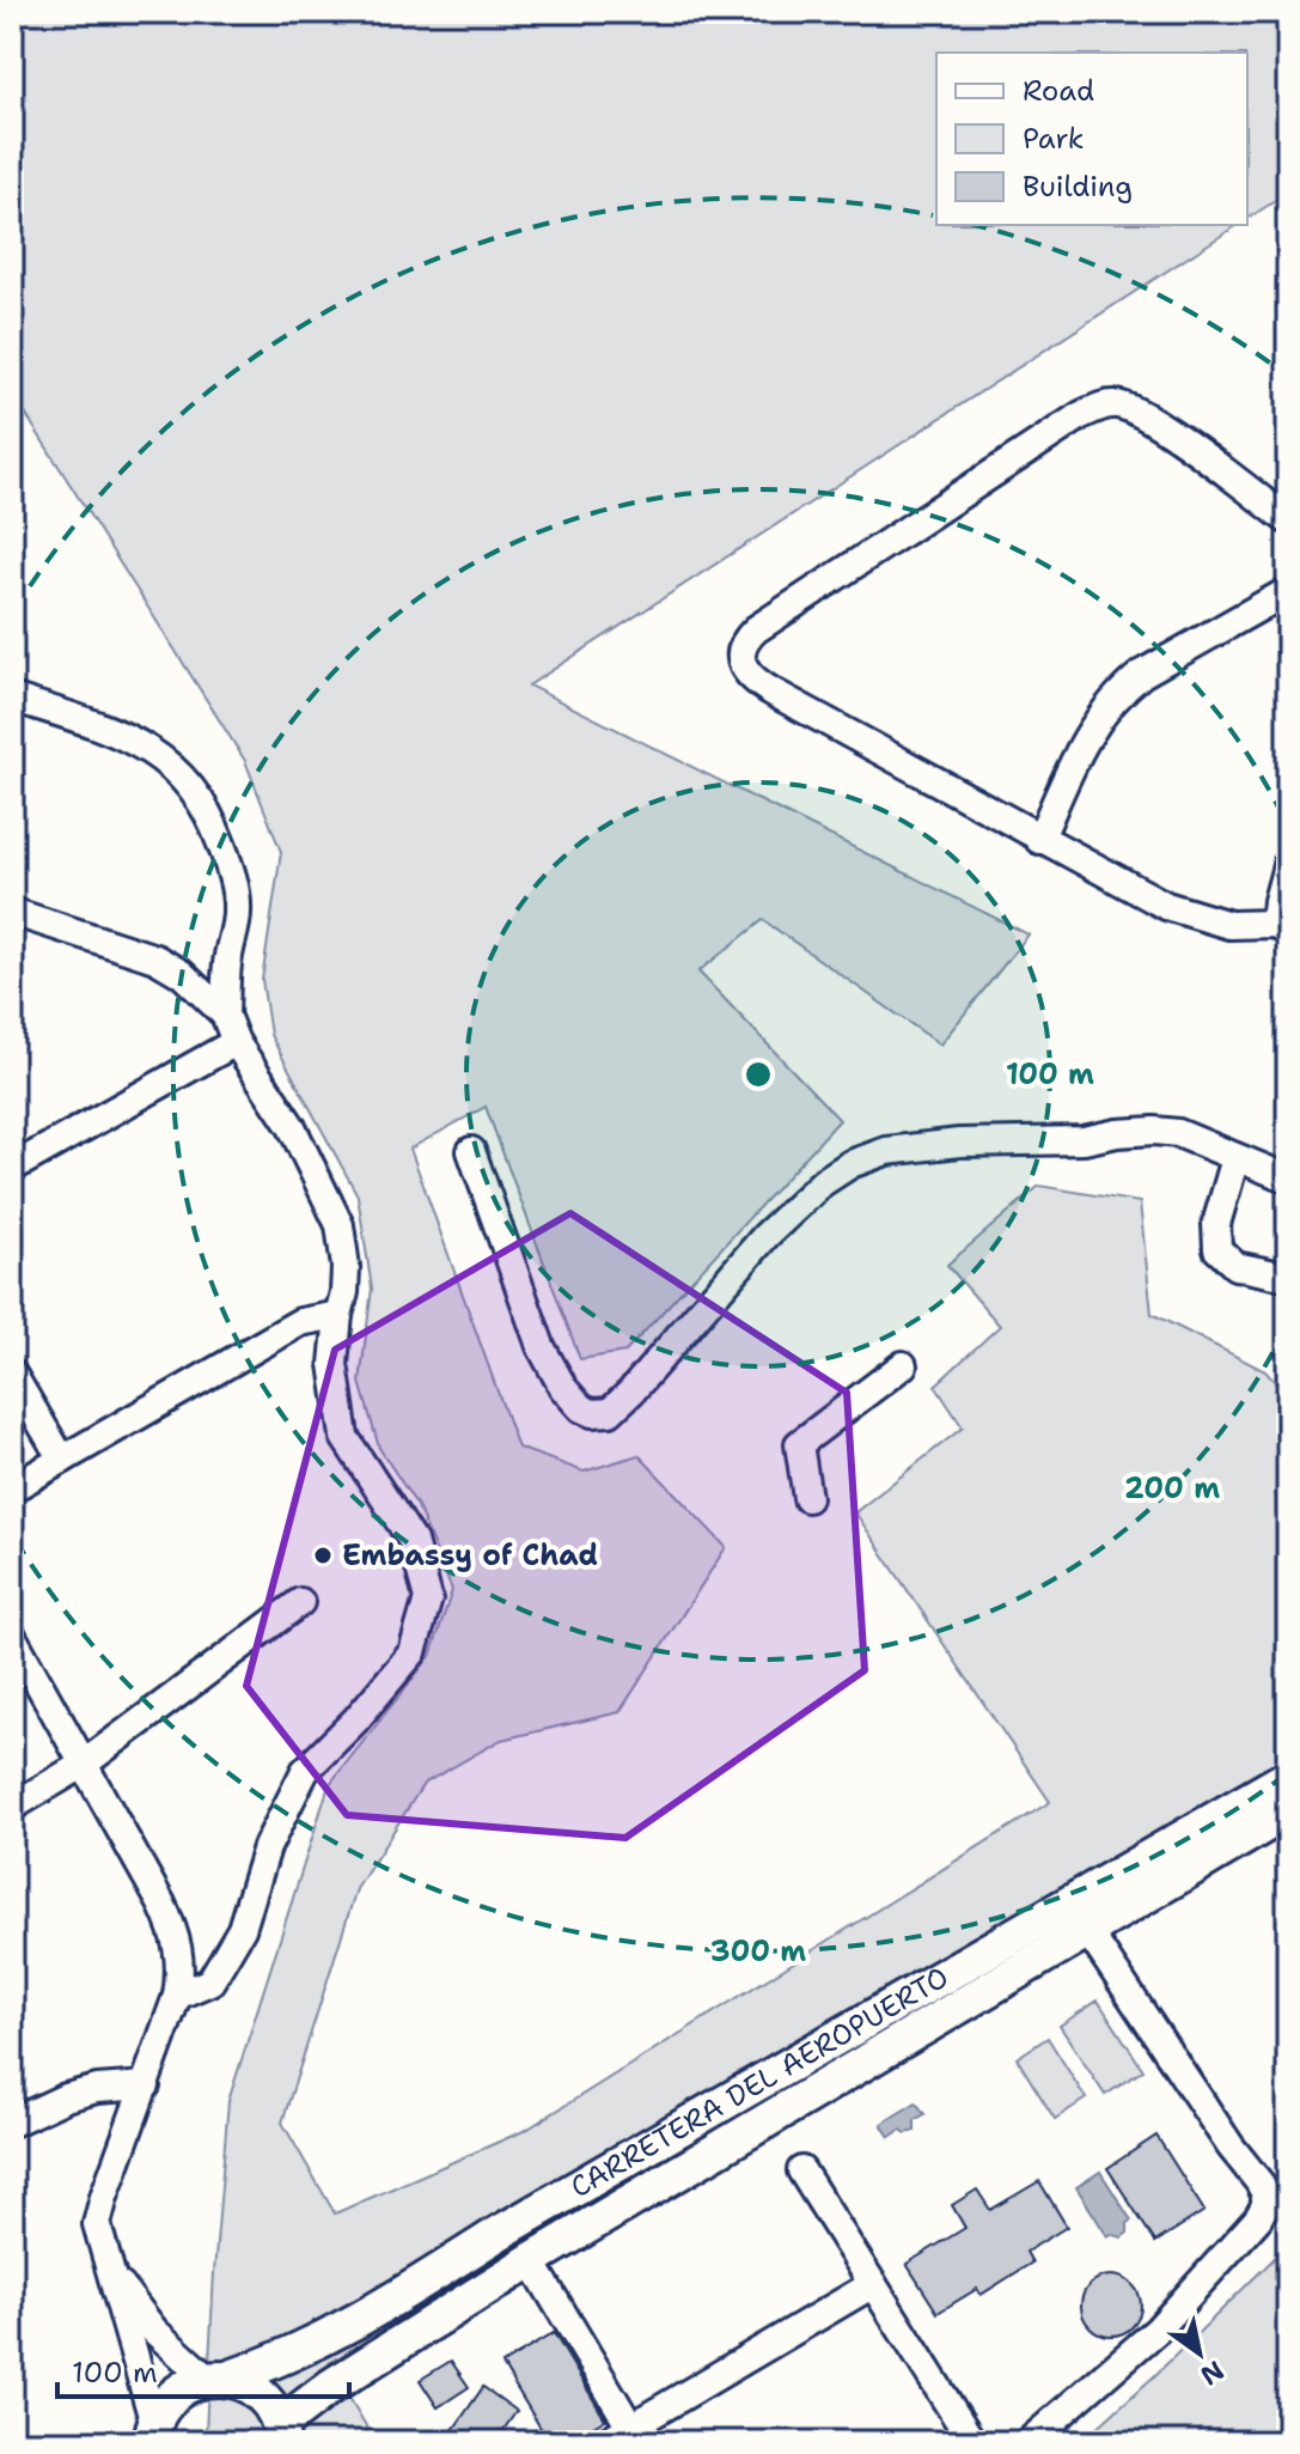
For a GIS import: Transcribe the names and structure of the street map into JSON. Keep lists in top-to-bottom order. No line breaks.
{"streets":{"main road":["CARRETERA DEL AEROPUERTO"]},"places":["Embassy of Chad"],"legend":["Road","Park","Building"],"scale_bar":"100 m","north":"bottom right","rings":["100 m","200 m","300 m"]}
